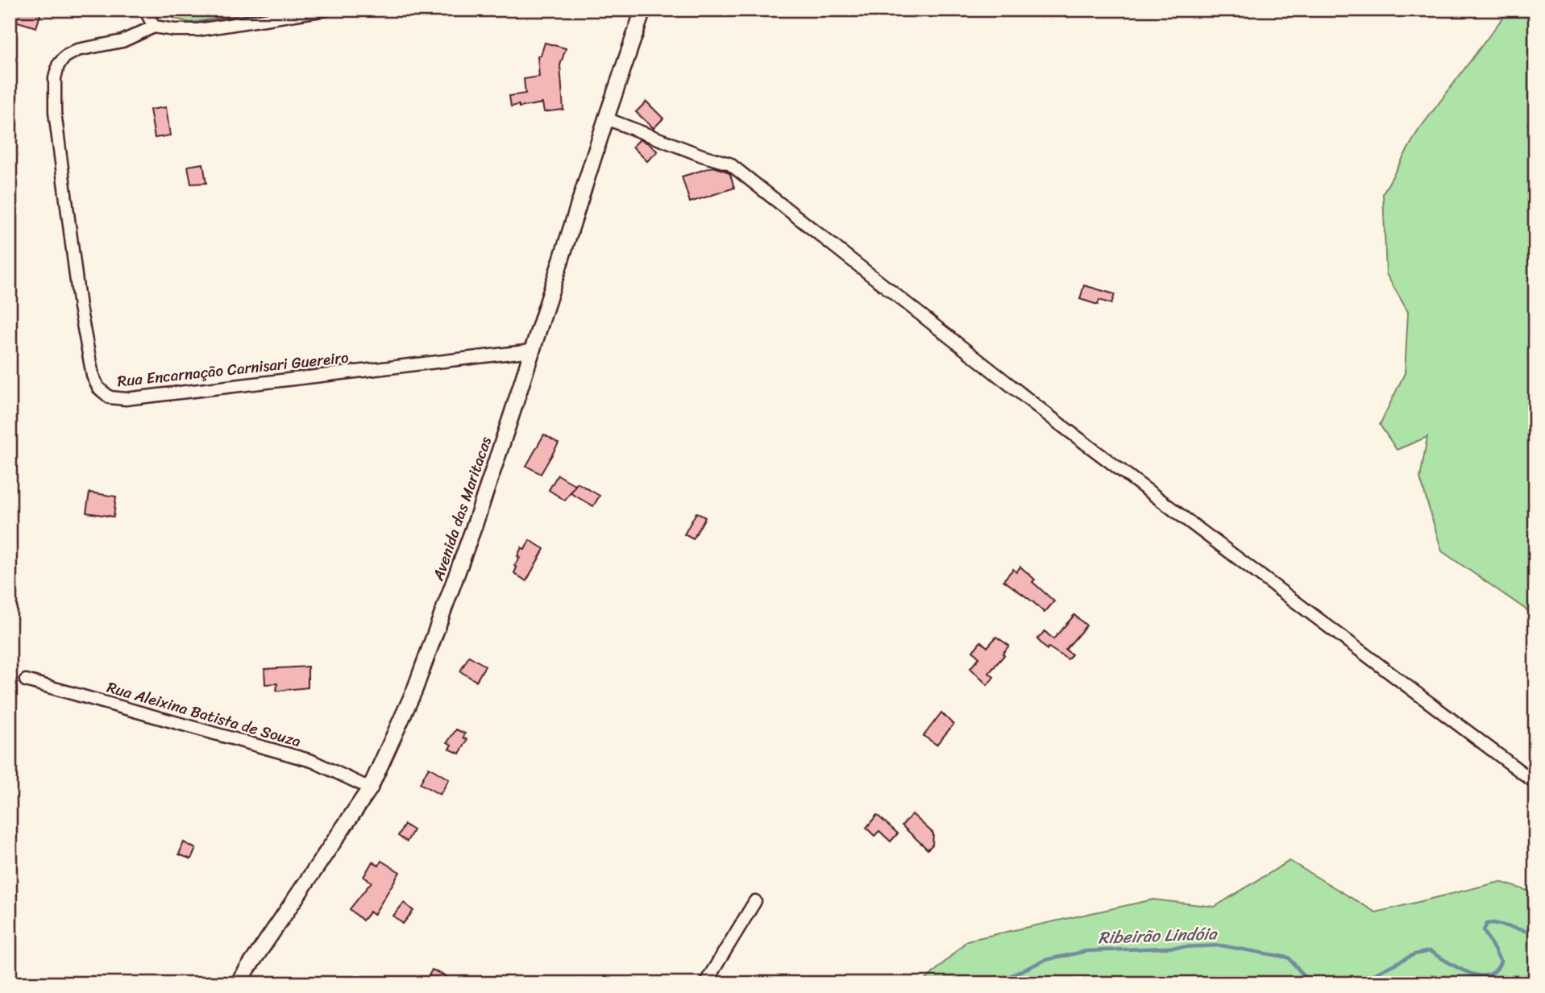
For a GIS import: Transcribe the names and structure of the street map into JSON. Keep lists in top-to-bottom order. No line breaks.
{"streets":{"street":["Rua Encarnação Carnisari Guereiro","Avenida das Maritacas","Rua Aleixina Batista de Souza"]},"crossings":[["Rua Encarnação Carnisari Guereiro","Avenida das Maritacas"],["Avenida das Maritacas","Rua Aleixina Batista de Souza"]],"water":["Ribeirão Lindóia"]}
